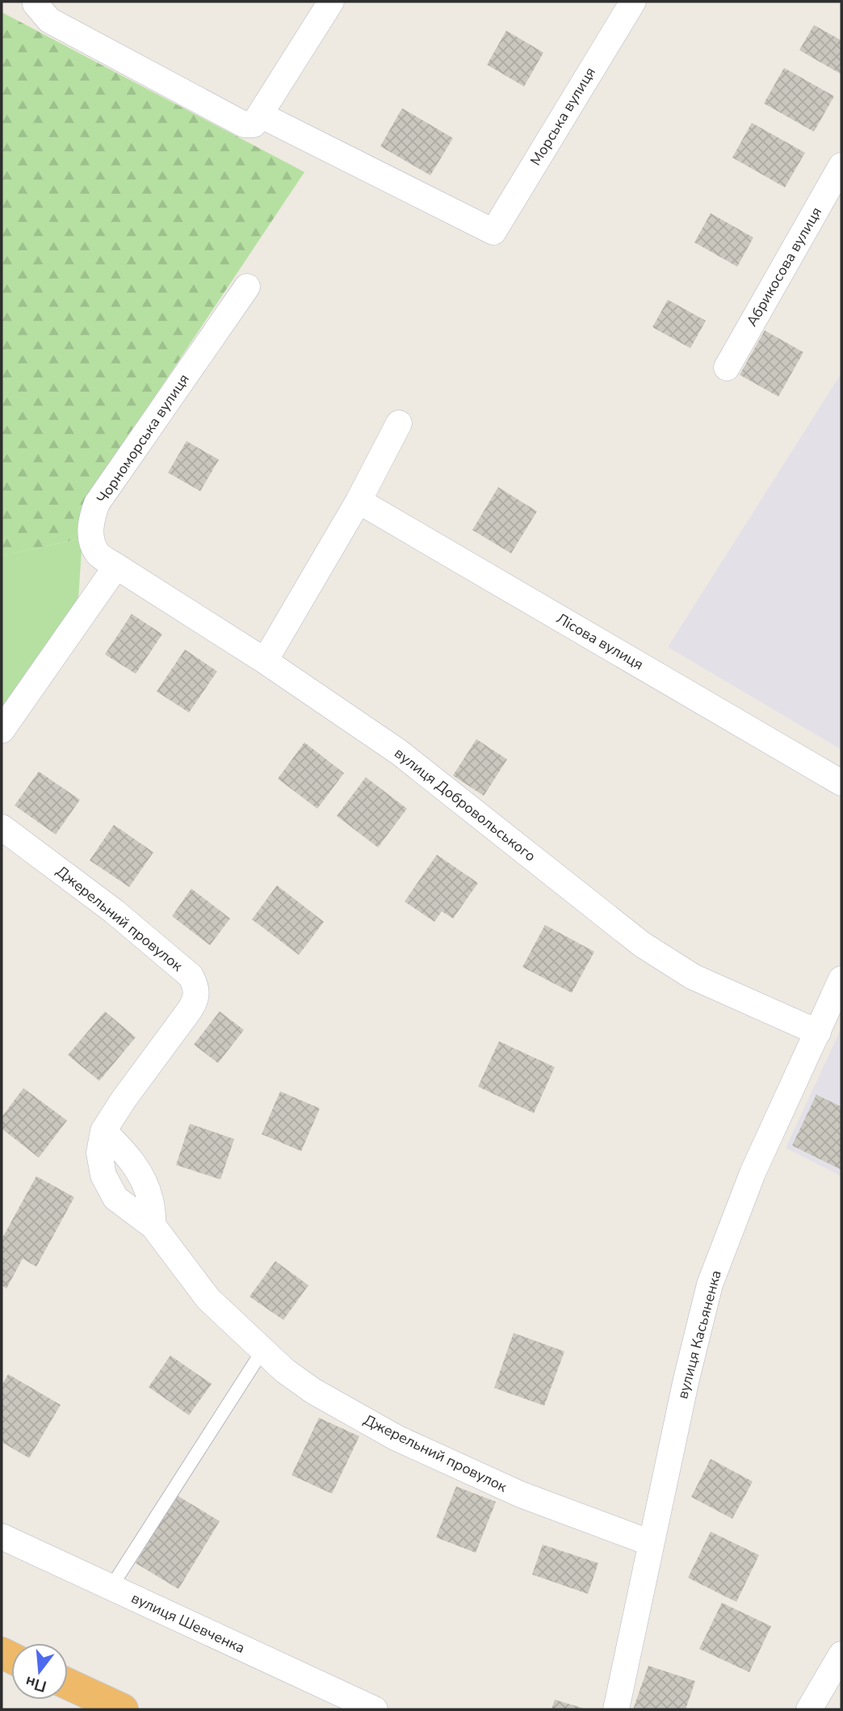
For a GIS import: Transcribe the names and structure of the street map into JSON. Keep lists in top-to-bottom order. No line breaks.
{"streets":{"street":["Морська вулиця","Абрикосова вулиця","Чорноморська вулиця","Лісова вулиця","вулиця Добровольського","Джерельний провулок","вулиця Касьяненка","вулиця Шевченка"]},"crossings":[["Чорноморська вулиця","вулиця Добровольського"],["вулиця Добровольського","вулиця Касьяненка"],["Джерельний провулок","вулиця Касьяненка"]],"north":"bottom"}
